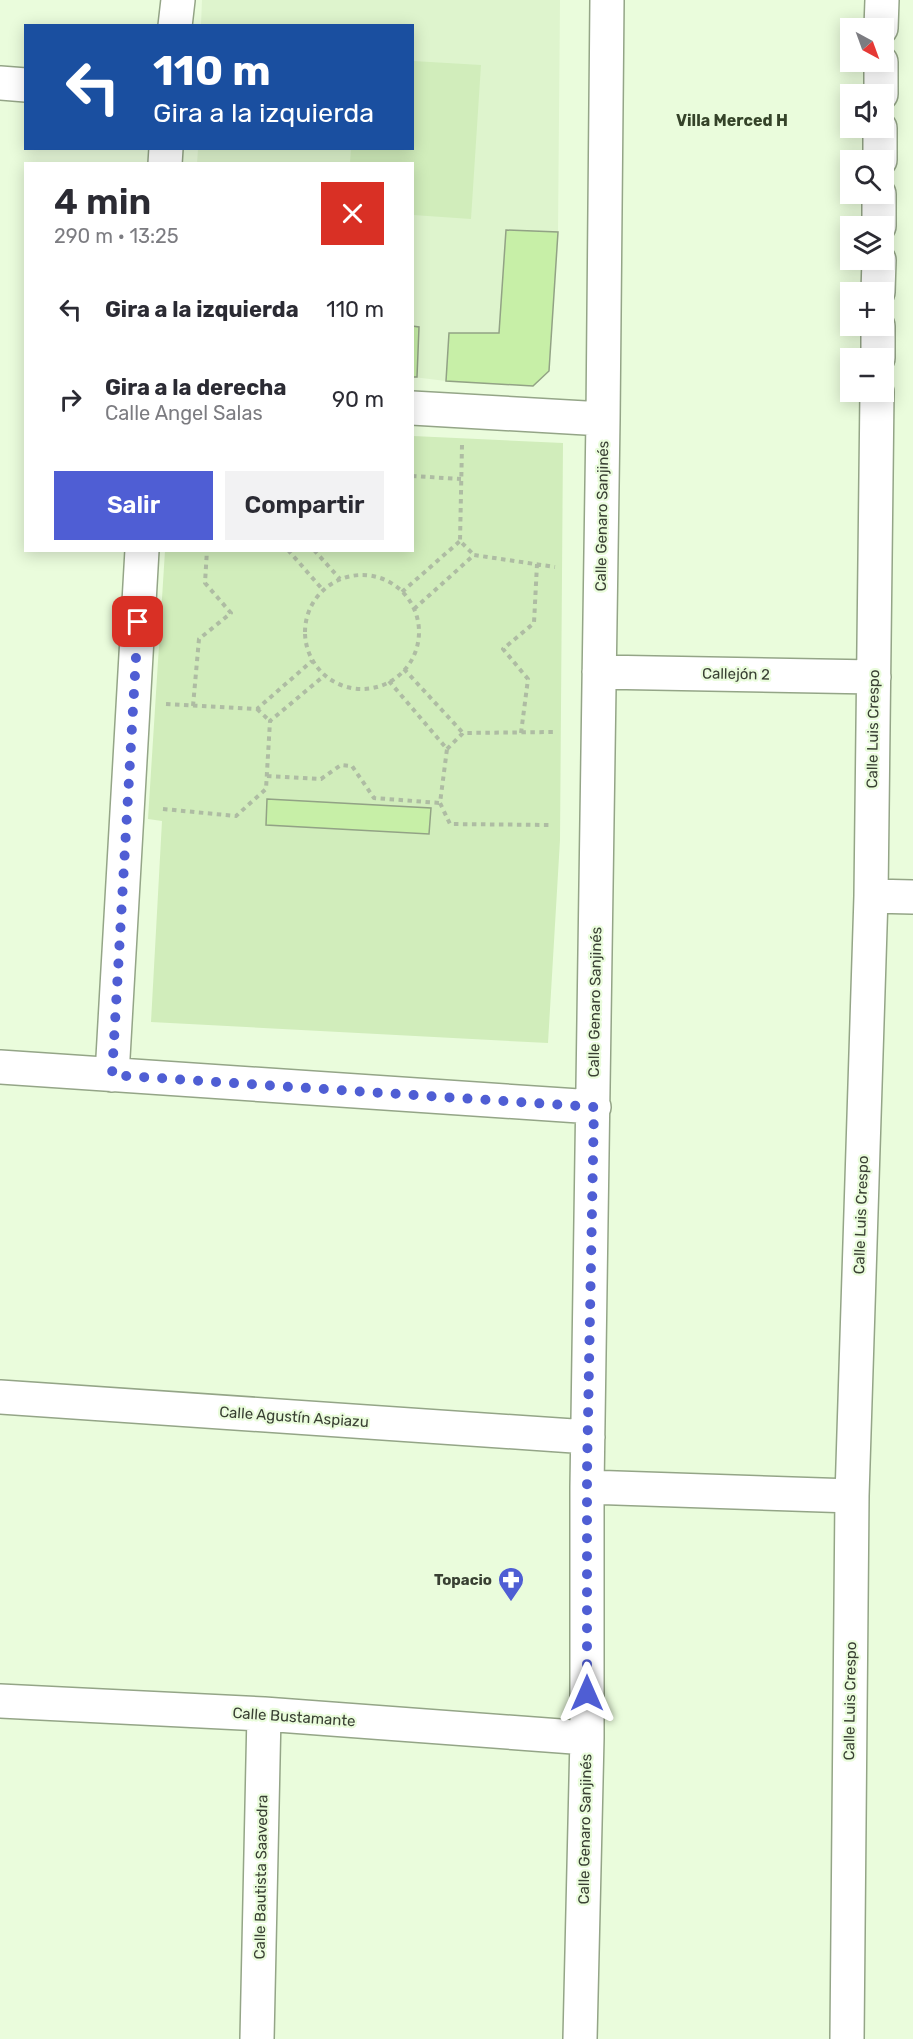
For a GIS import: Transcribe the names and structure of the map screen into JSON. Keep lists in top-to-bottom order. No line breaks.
{"streets":{"street":["Calle Genaro Sanjinés","Callejón 2","Calle Luis Crespo","Calle Agustín Aspiazu","Calle Bustamante","Calle Bautista Saavedra"]},"crossings":[["Calle Genaro Sanjinés","Callejón 2"],["Calle Genaro Sanjinés","Calle Agustín Aspiazu"],["Calle Genaro Sanjinés","Calle Bustamante"],["Callejón 2","Calle Luis Crespo"],["Calle Bustamante","Calle Bautista Saavedra"]],"districts":["Villa Merced H"],"places":{"pharmacy":["Topacio"]},"north":"bottom right","page":{"map_buttons":["+","−"],"turn":["110 m","Gira a la izquierda"],"heading":["4 min","290 m · 13:25"],"list":[{"name":"Gira a la izquierda","value":"110 m"},{"name":"Gira a la derecha","note":"Calle Angel Salas","value":"90 m"}],"buttons":["Salir","Compartir"]}}
